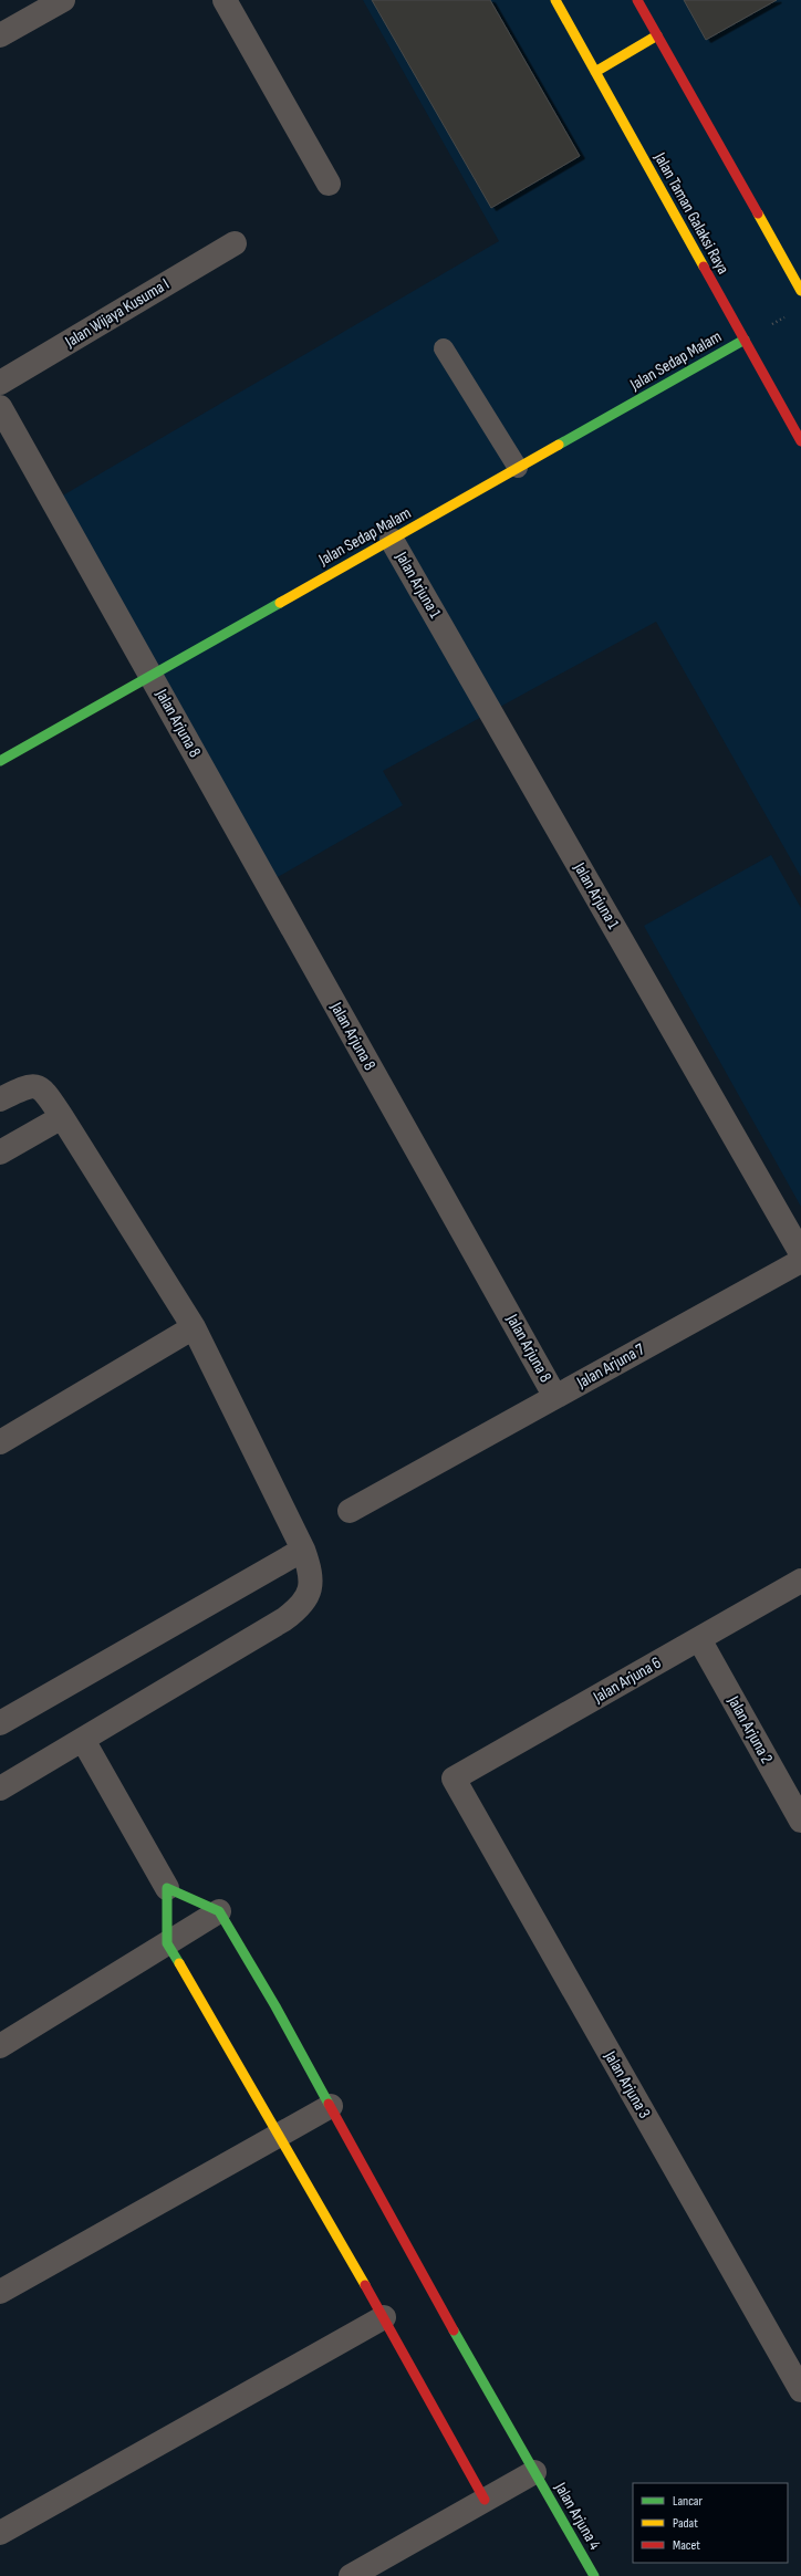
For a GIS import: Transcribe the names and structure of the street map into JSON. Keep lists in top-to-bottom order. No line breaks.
{"streets":{"street":["Jalan Taman Galaksi Raya","Jalan Wijaya Kusuma I","Jalan Sedap Malam","Jalan Arjuna 1","Jalan Arjuna 8","Jalan Arjuna 7","Jalan Arjuna 6","Jalan Arjuna 2","Jalan Arjuna 3","Jalan Arjuna 4"]},"crossings":[["Jalan Taman Galaksi Raya","Jalan Sedap Malam"],["Jalan Sedap Malam","Jalan Arjuna 1"],["Jalan Sedap Malam","Jalan Arjuna 8"],["Jalan Arjuna 8","Jalan Arjuna 7"],["Jalan Arjuna 6","Jalan Arjuna 2"],["Jalan Arjuna 6","Jalan Arjuna 3"]],"legend":["Lancar","Padat","Macet"]}
